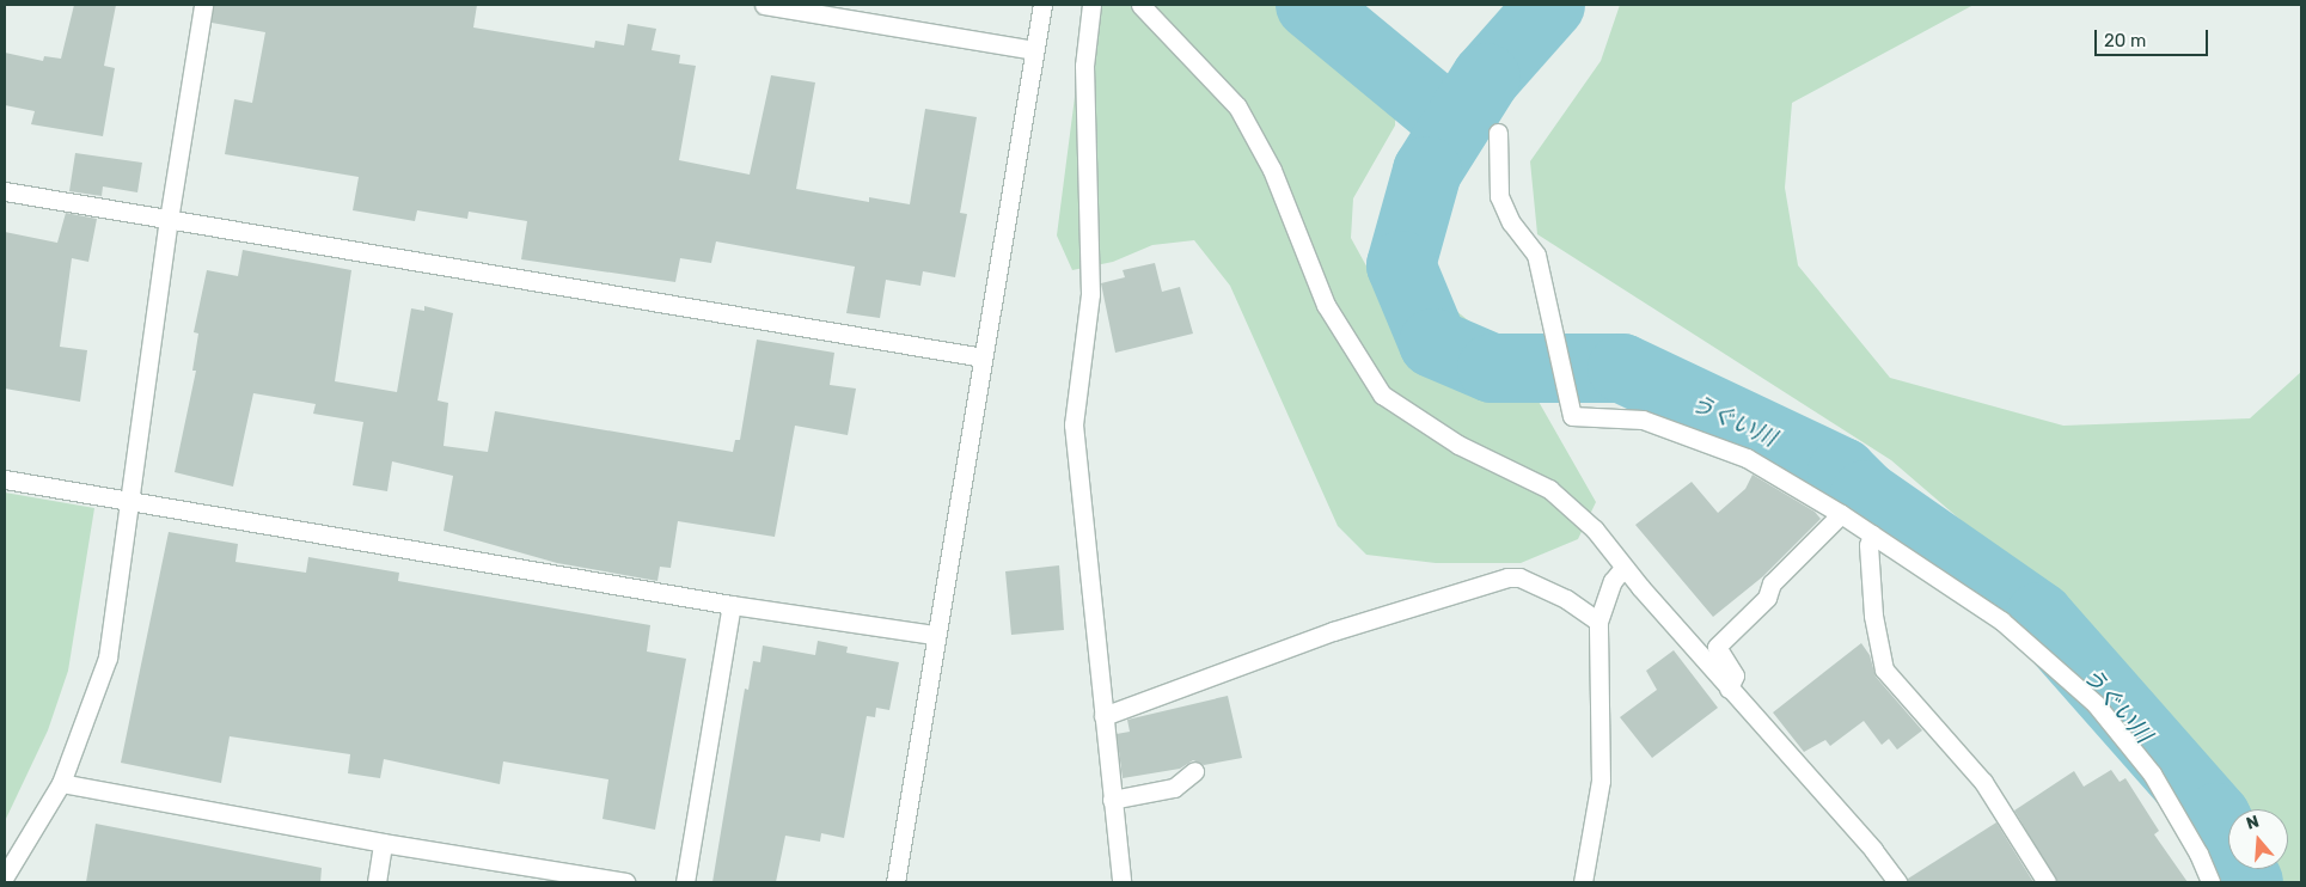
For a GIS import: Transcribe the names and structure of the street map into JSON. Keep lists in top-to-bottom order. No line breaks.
{"water":["うぐい川"],"scale_bar":"20 m","north":"top"}
